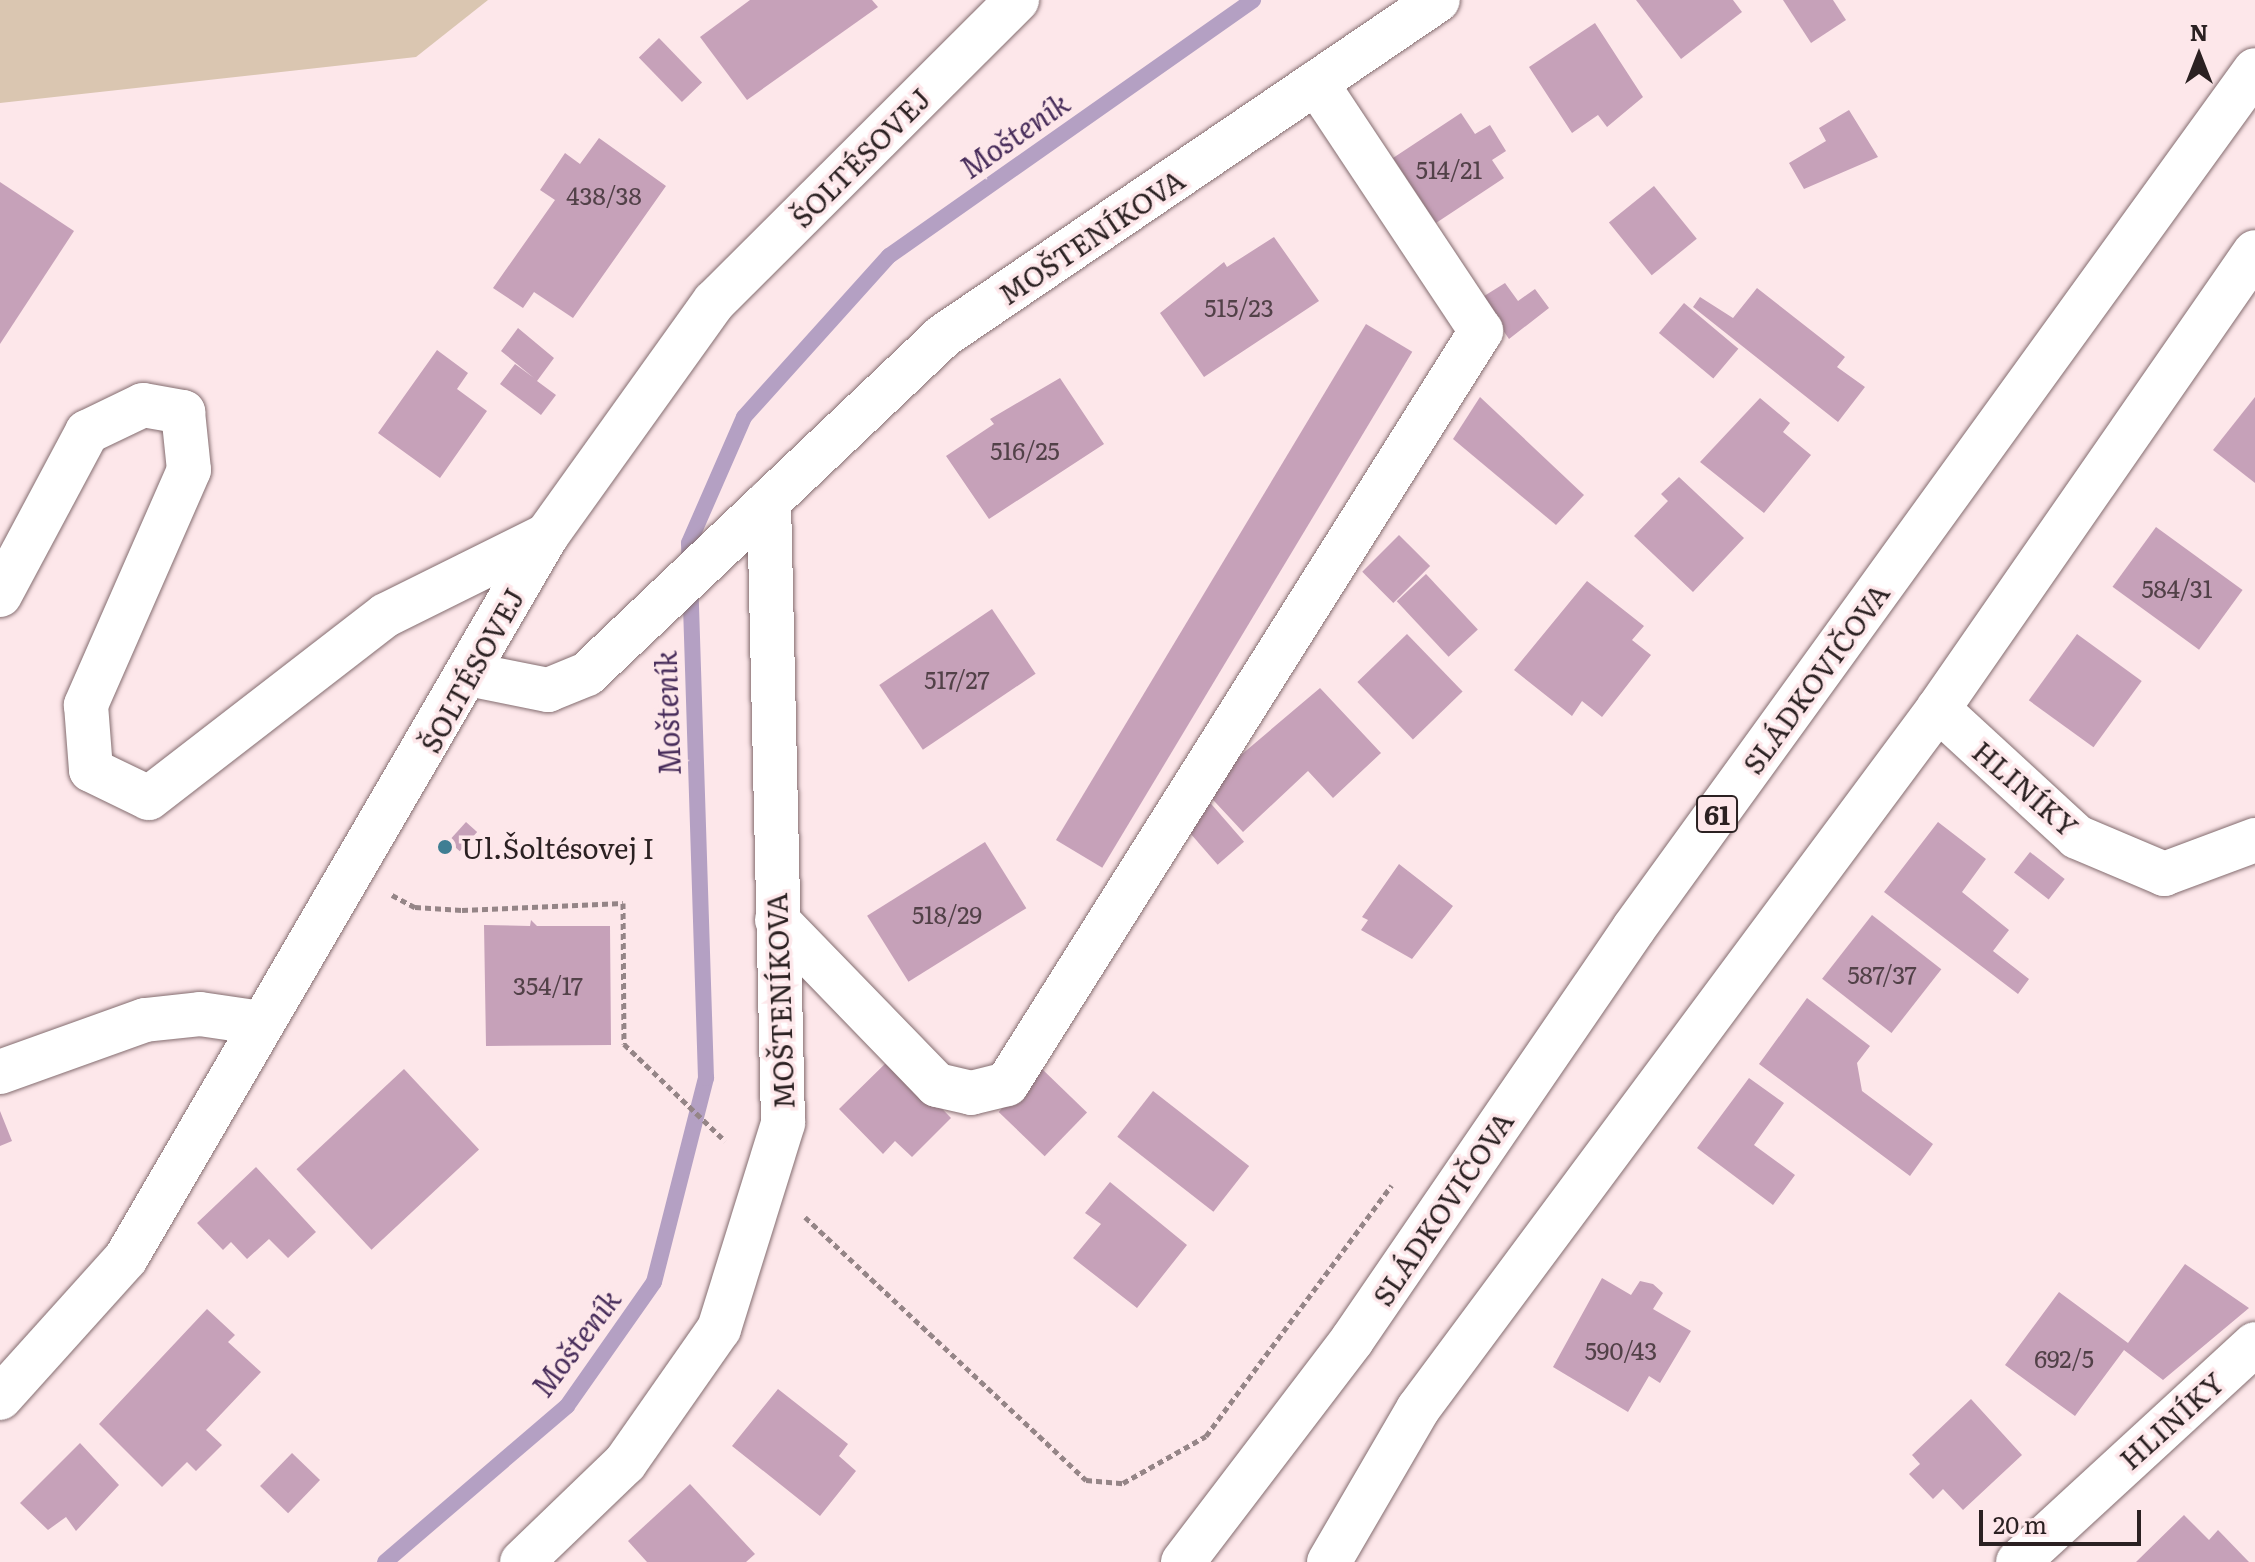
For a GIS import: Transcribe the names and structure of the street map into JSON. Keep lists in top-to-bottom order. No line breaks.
{"streets":{"street":["ŠOLTÉSOVEJ","MOŠTENÍKOVA","SLÁDKOVIČOVA","HLINÍKY","61"]},"crossings":[["ŠOLTÉSOVEJ","MOŠTENÍKOVA"]],"water":["Mošteník"],"places":["Ul.Šoltésovej I"],"house_numbers":["514/21","438/38","515/23","516/25","584/31","517/27","518/29","587/37","354/17","590/43","692/5"],"scale_bar":"20 m","north":"top"}
